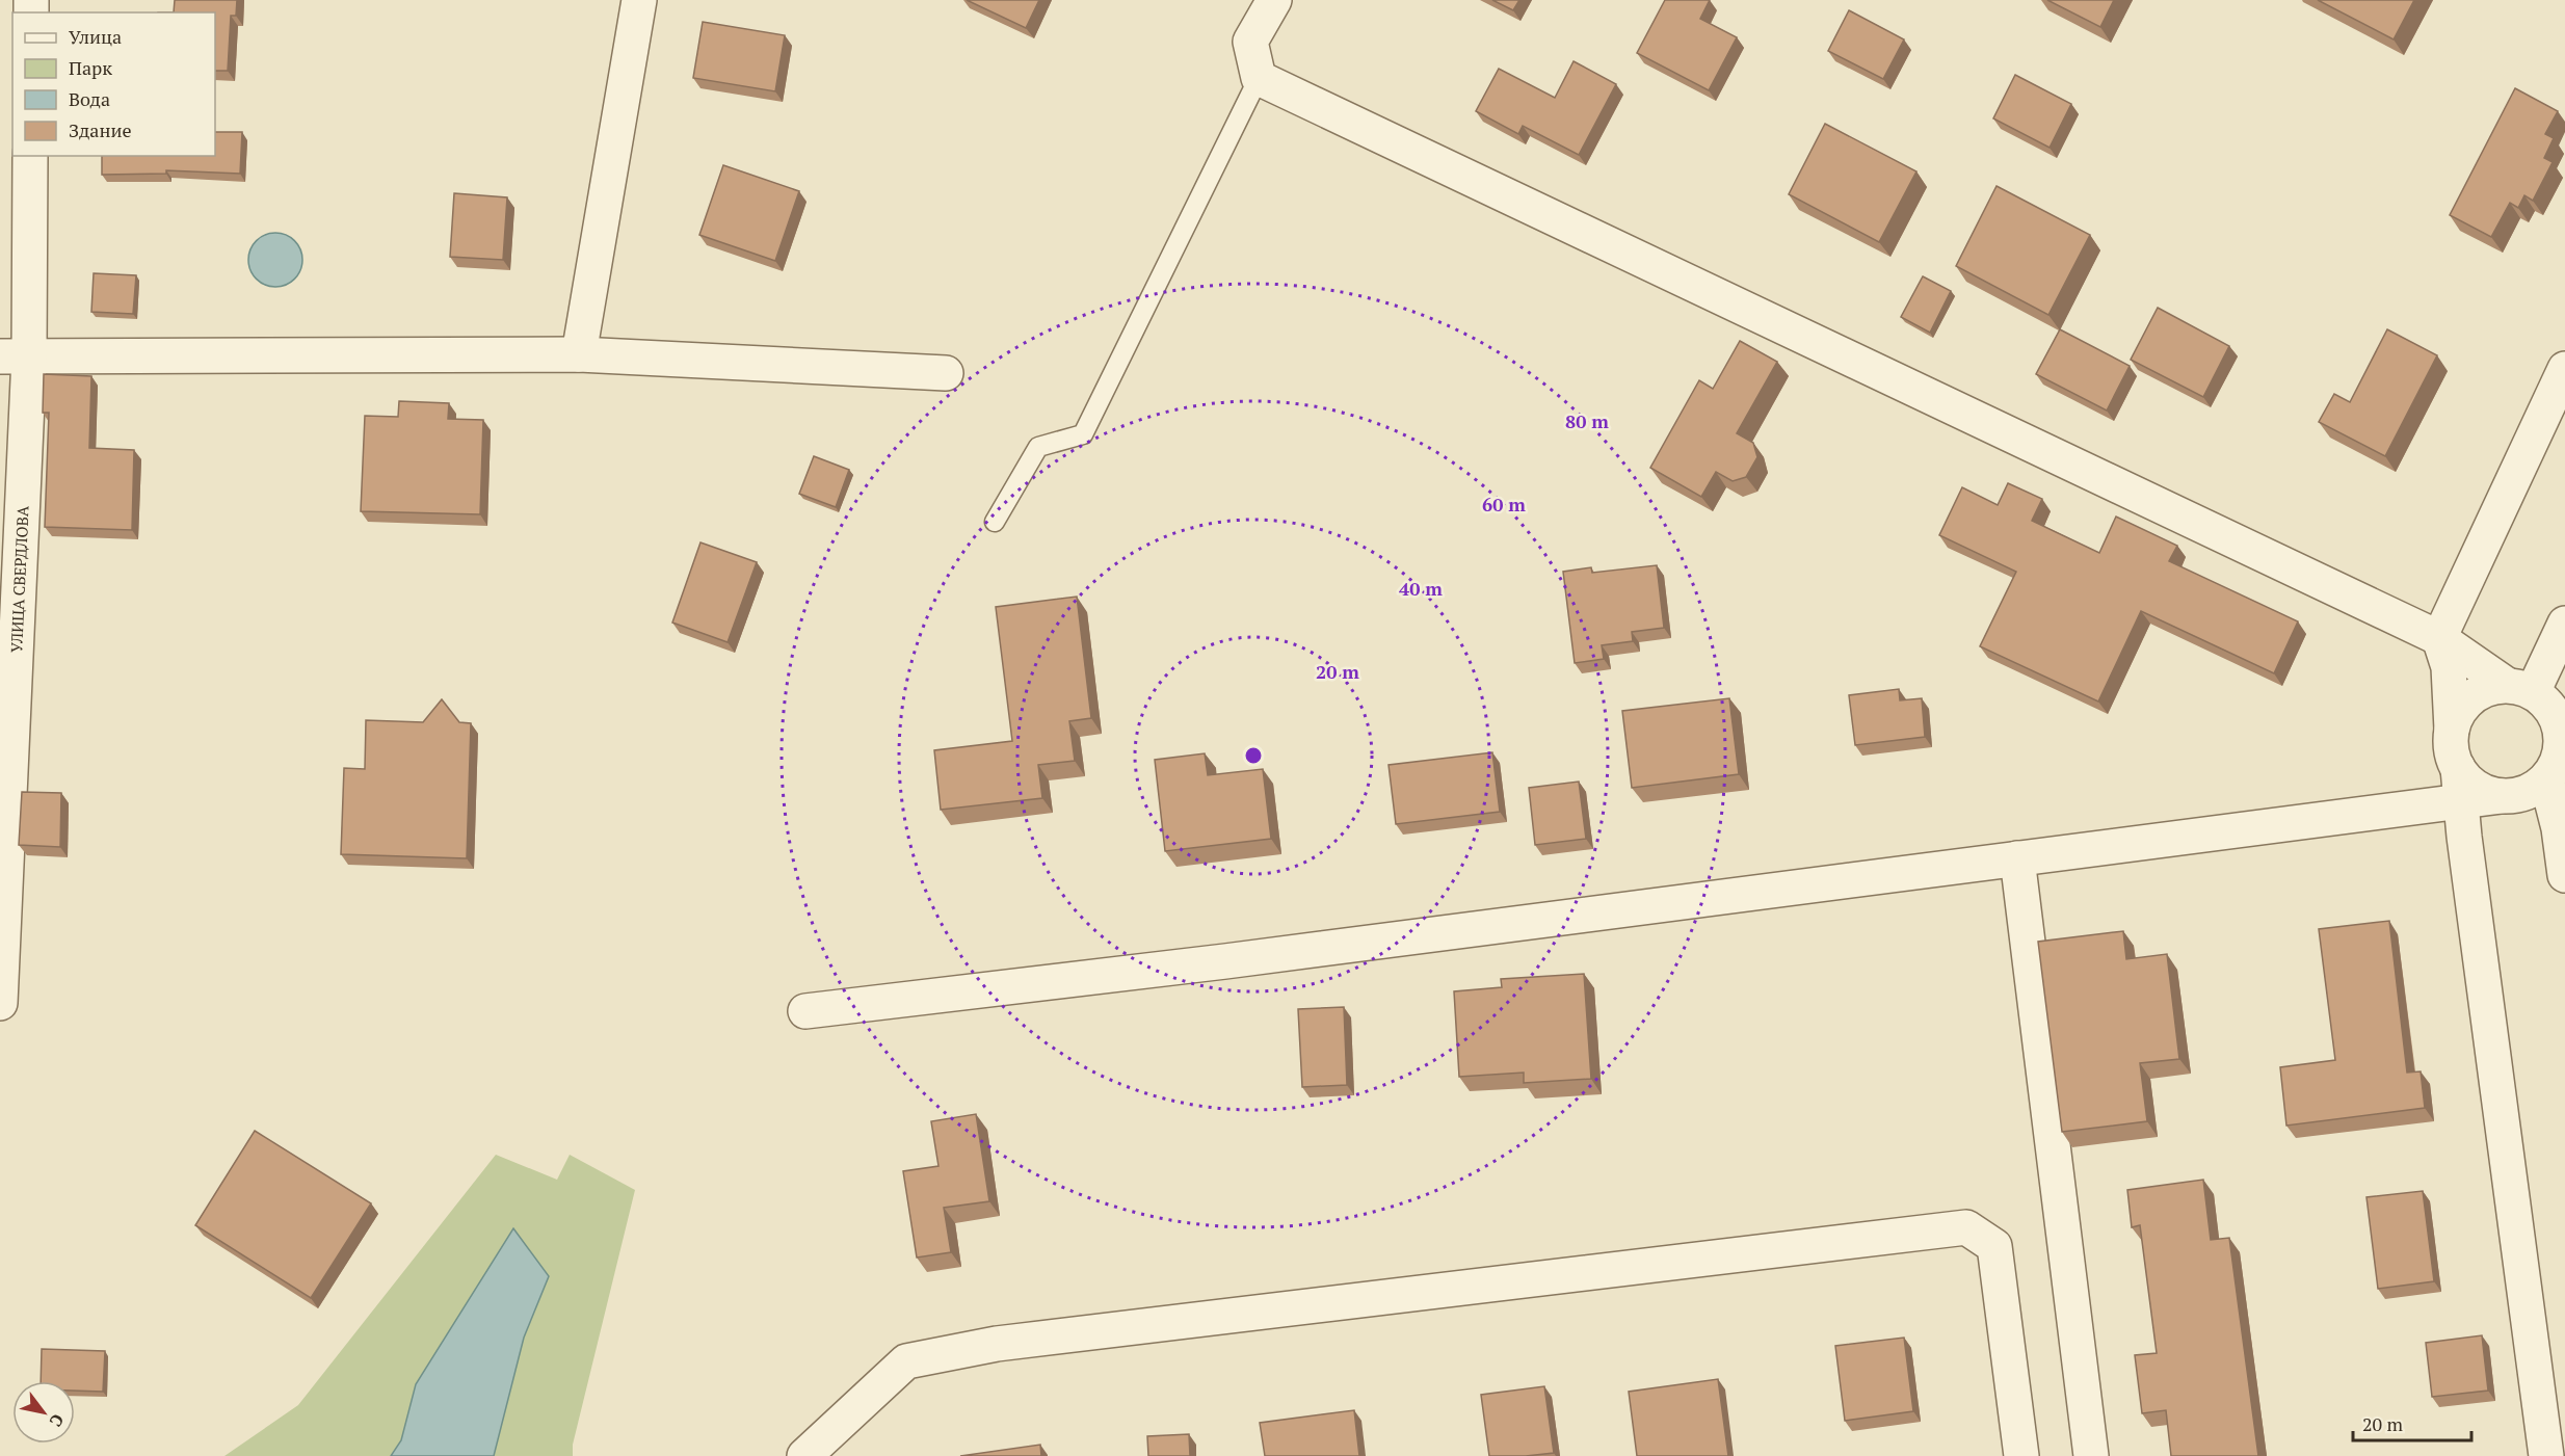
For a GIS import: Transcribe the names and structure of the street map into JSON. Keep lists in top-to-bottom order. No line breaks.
{"streets":{"street":["УЛИЦА СВЕРДЛОВА"]},"legend":["Улица","Парк","Вода","Здание"],"scale_bar":"20 m","north":"bottom right","rings":["80 m","60 m","40 m","20 m"]}
